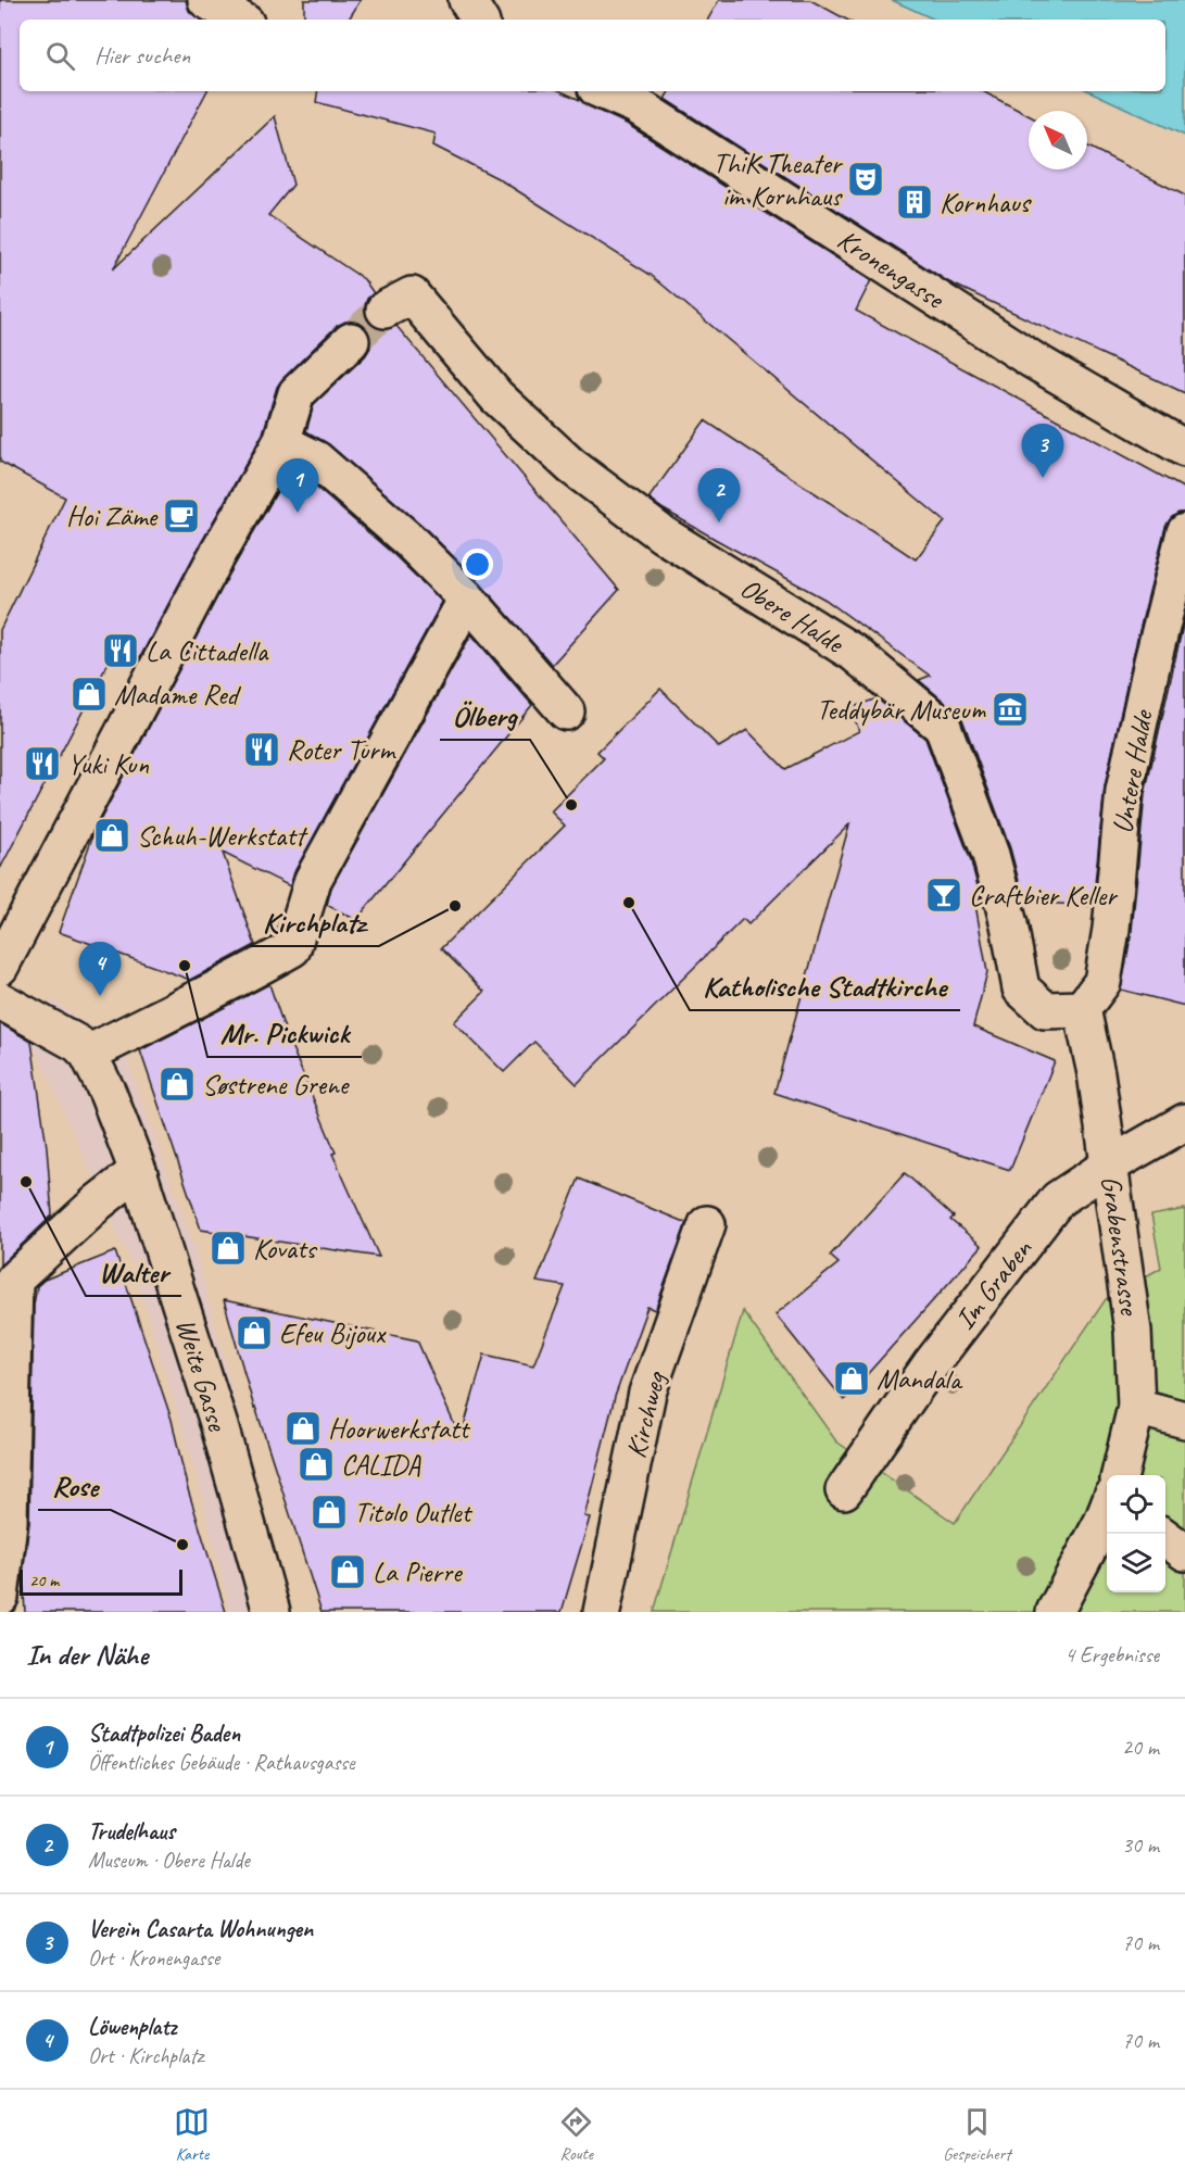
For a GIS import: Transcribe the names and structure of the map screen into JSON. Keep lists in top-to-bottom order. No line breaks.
{"streets":{"street":["Kronengasse","Obere Halde","Untere Halde","Grabenstrasse","Im Graben","Weite Gasse","Kirchweg"]},"crossings":[["Obere Halde","Untere Halde"],["Obere Halde","Grabenstrasse"],["Untere Halde","Grabenstrasse"],["Grabenstrasse","Im Graben"]],"places":{"theatre":["ThiK Theater im Kornhaus"],"building":["Kornhaus"],"cafe":["Hoi Zäme"],"restaurant":["La Cittadella","Roter Turm","Yuki Kun"],"shop":["Madame Red","Schuh-Werkstatt","Søstrene Grene","Kovats","Efeu Bijoux","Mandala","Hoorwerkstatt","CALIDA","Titolo Outlet","La Pierre"],"museum":["Teddybär Museum"],"other":["Ölberg","Katholische Stadtkirche","Kirchplatz","Mr. Pickwick","Walter","Rose"],"bar":["Craftbier Keller"]},"scale_bar":"20 m","north":"top left","page":{"search":"Hier suchen","pins":["3","1","2","4"],"scale":"20 m","heading":["In der Nähe","4 Ergebnisse"],"list":[{"mark":"1","name":"Stadtpolizei Baden","note":"Öffentliches Gebäude · Rathausgasse","value":"20 m"},{"mark":"2","name":"Trudelhaus","note":"Museum · Obere Halde","value":"30 m"},{"mark":"3","name":"Verein Casarta Wohnungen","note":"Ort · Kronengasse","value":"70 m"},{"mark":"4","name":"Löwenplatz","note":"Ort · Kirchplatz","value":"70 m"}],"nav":["Karte","Route","Gespeichert"]}}
